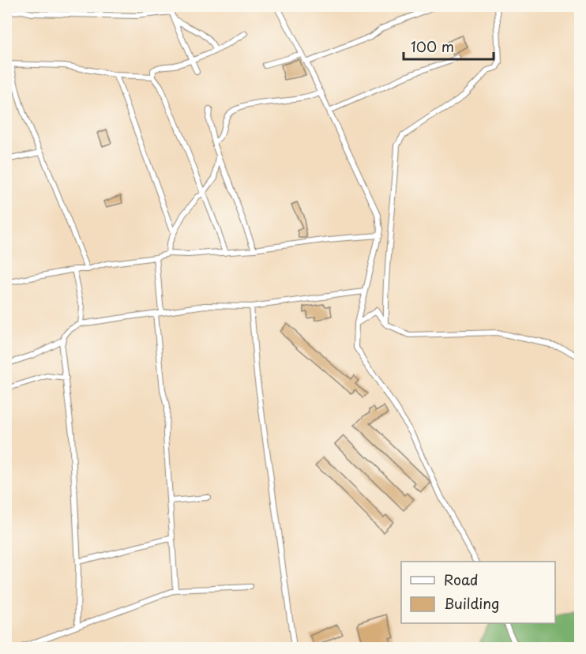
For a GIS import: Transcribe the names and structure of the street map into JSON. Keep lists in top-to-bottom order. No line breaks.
{"legend":["Road","Building"],"scale_bar":"100 m"}
